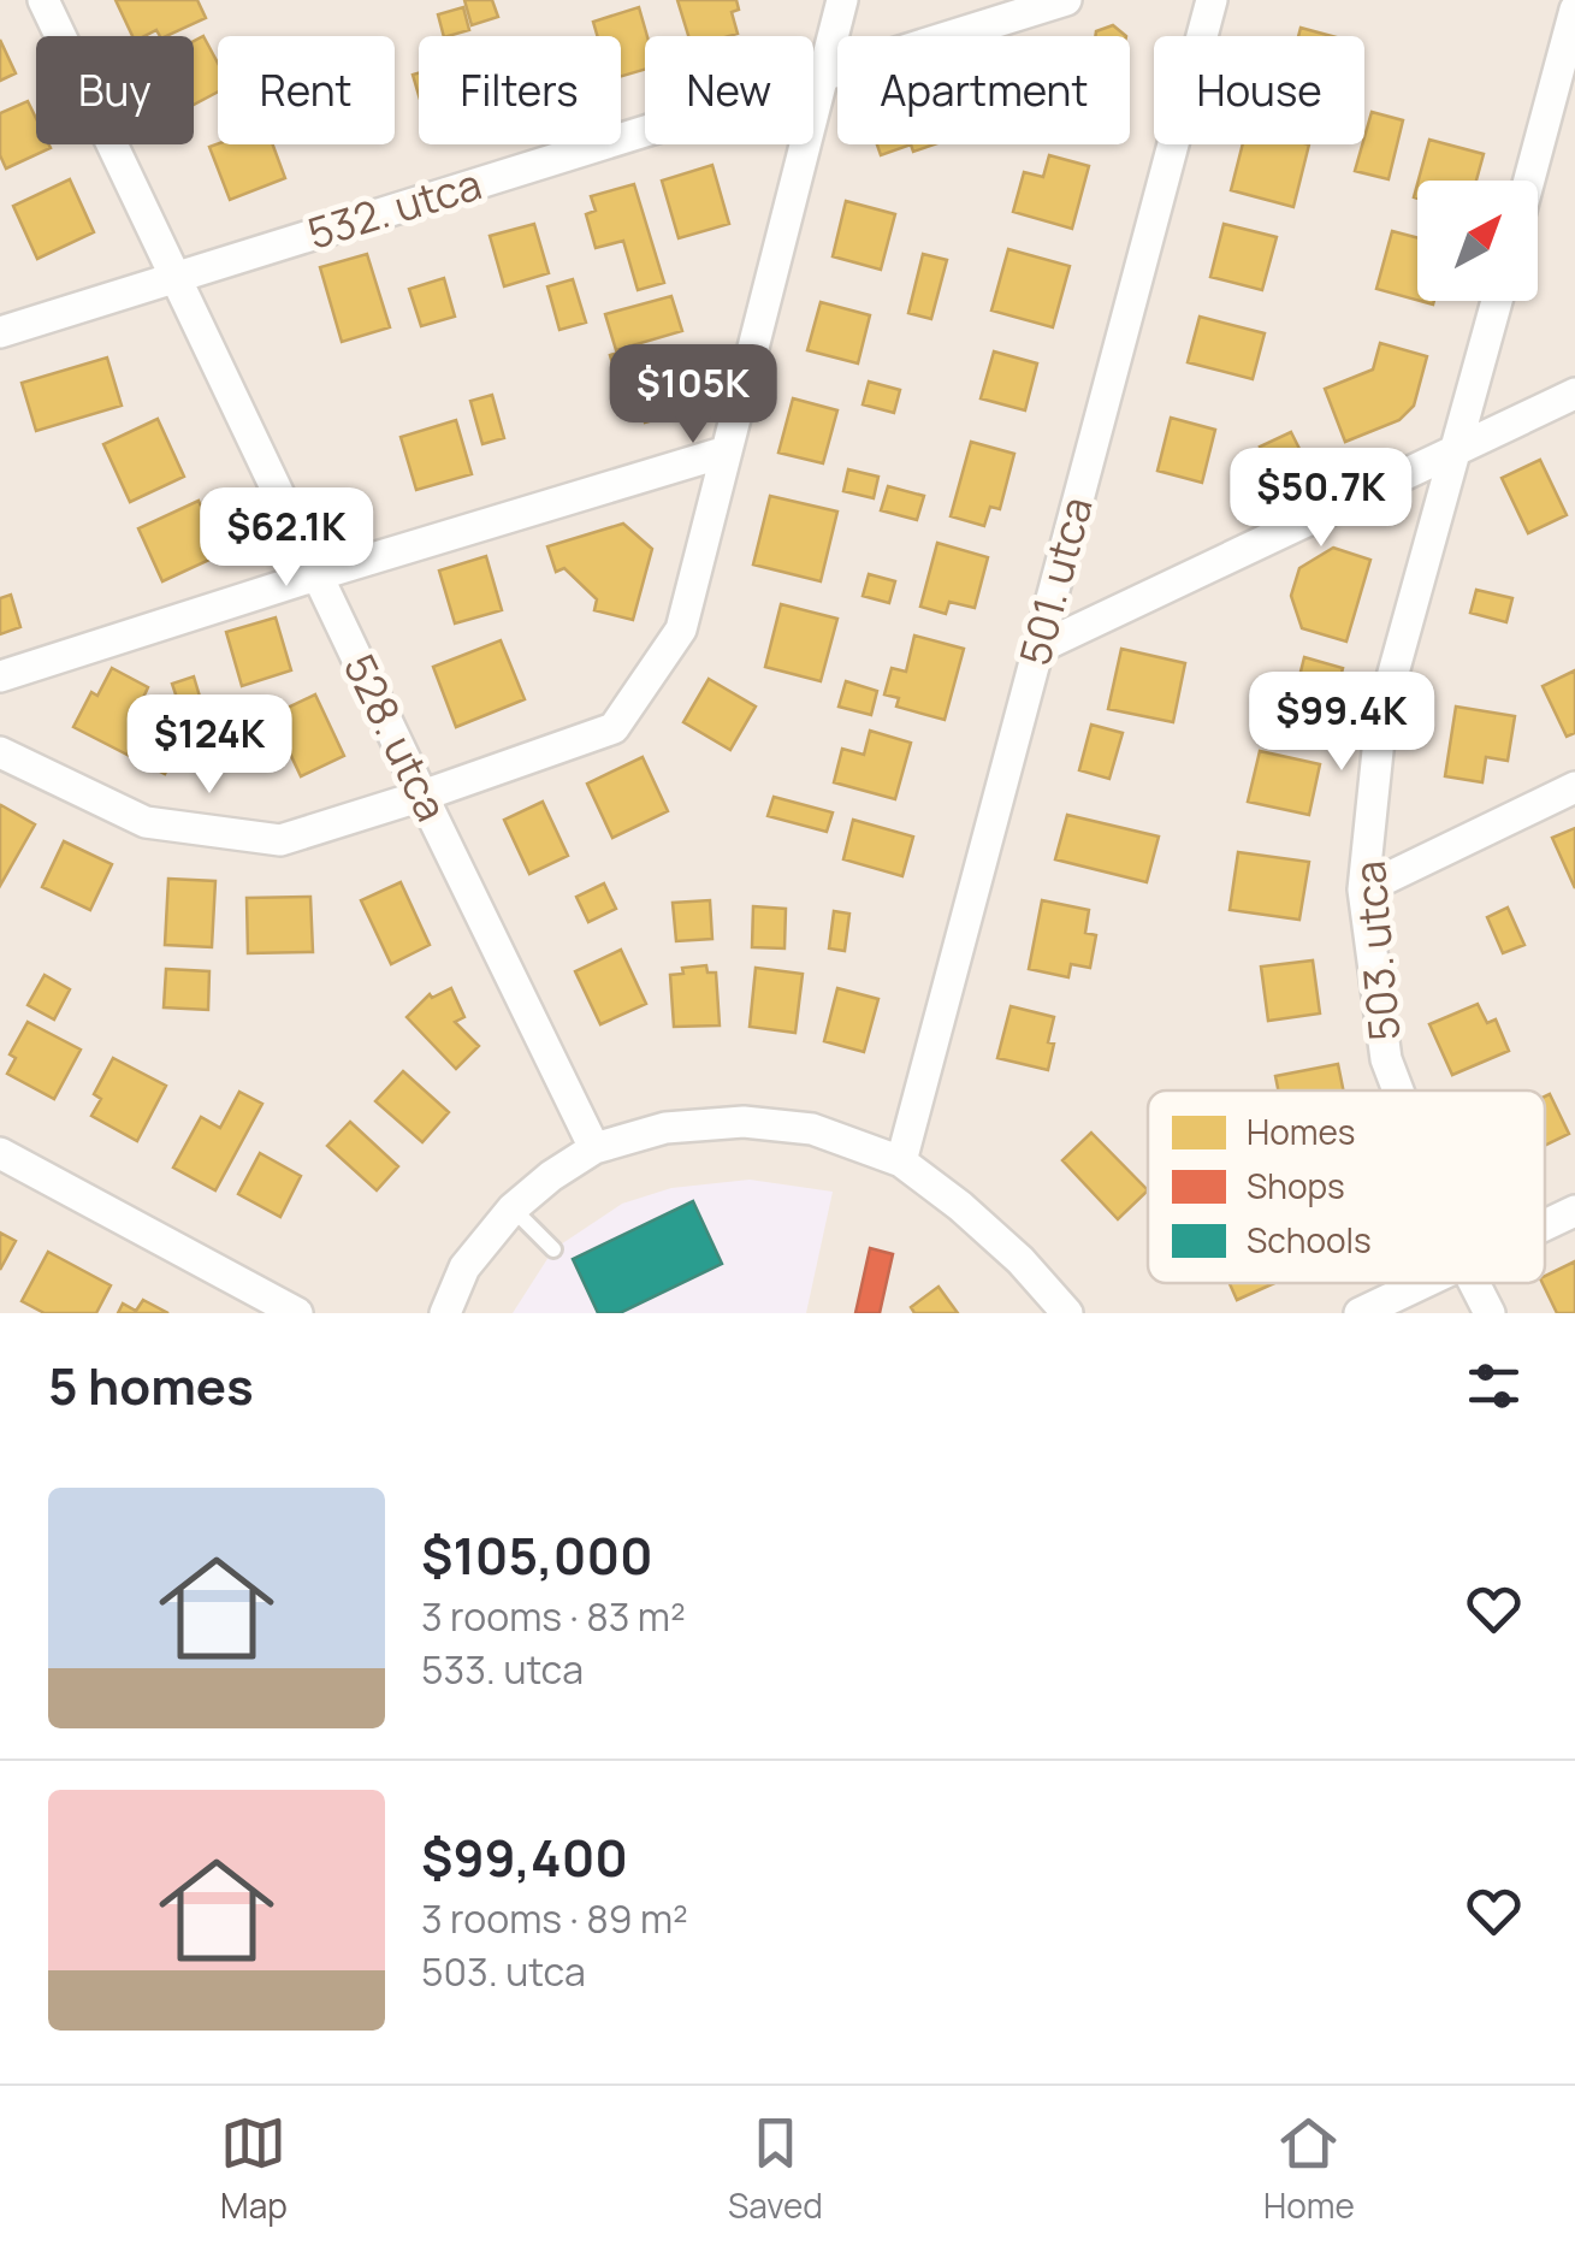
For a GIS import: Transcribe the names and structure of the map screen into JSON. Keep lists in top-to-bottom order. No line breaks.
{"streets":{"street":["532. utca","501. utca","528. utca","503. utca"]},"crossings":[["532. utca","528. utca"]],"legend":["Homes","Shops","Schools"],"north":"top right","page":{"chip":["Buy","Rent","Filters","New","Apartment","House"],"price":["$105K","$50.7K","$62.1K","$99.4K","$124K"],"heading":"5 homes","list":[{"name":"$105,000","note":"3 rooms · 83 m² · 533. utca"},{"name":"$99,400","note":"3 rooms · 89 m² · 503. utca"}],"tabs":["Map","Saved","Home"]}}
